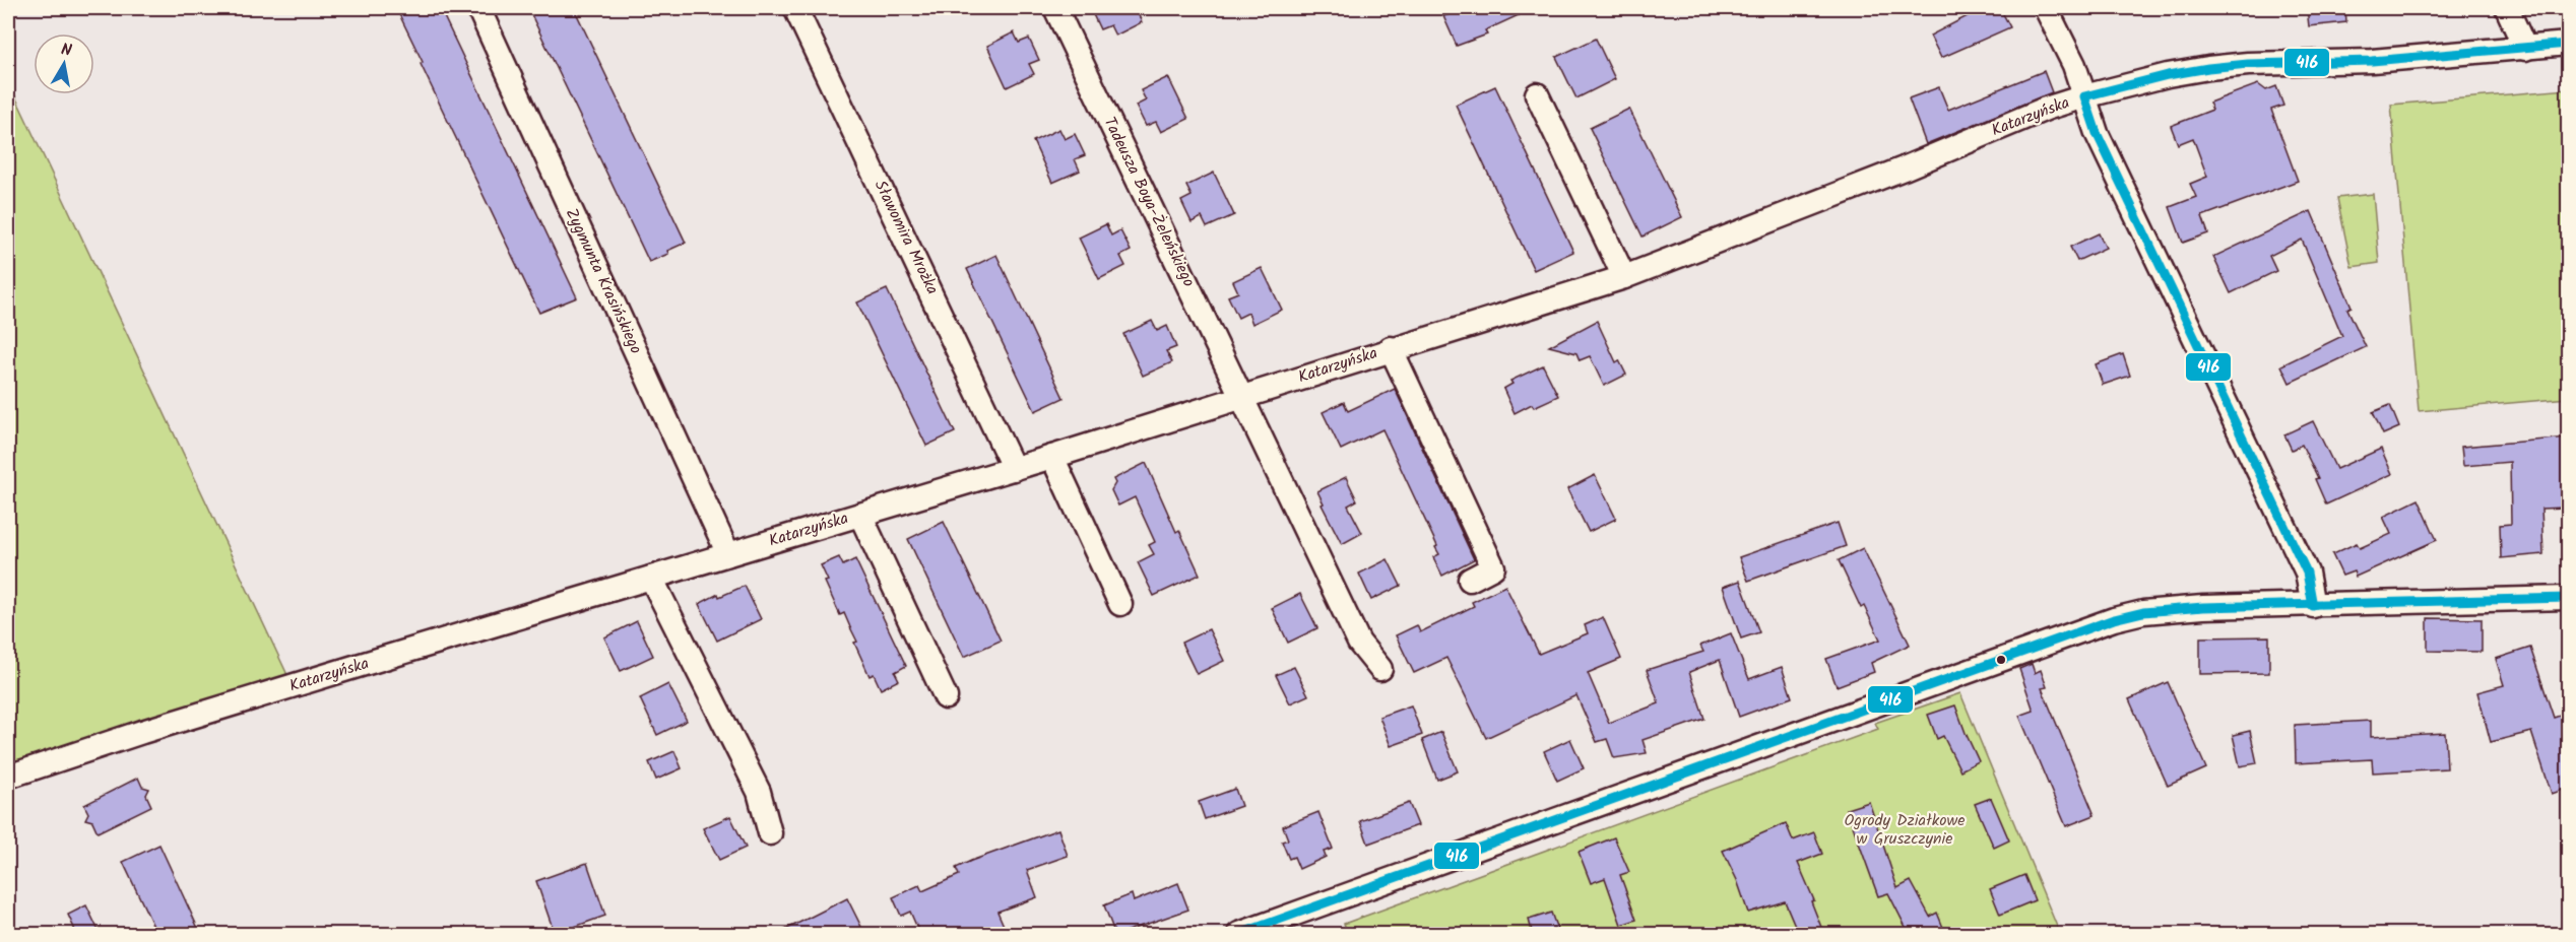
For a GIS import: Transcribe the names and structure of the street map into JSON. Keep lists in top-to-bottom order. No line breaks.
{"streets":{"street":["Katarzyńska","Tadeusza Boya-Żeleńskiego","Sławomira Mrożka","Zygmunta Krasińskiego"]},"crossings":[["Katarzyńska","Tadeusza Boya-Żeleńskiego"],["Katarzyńska","Sławomira Mrożka"],["Katarzyńska","Zygmunta Krasińskiego"]],"parks":["Ogrody Działkowe w Gruszczynie"],"lines":["transit line 416"],"north":"top"}
